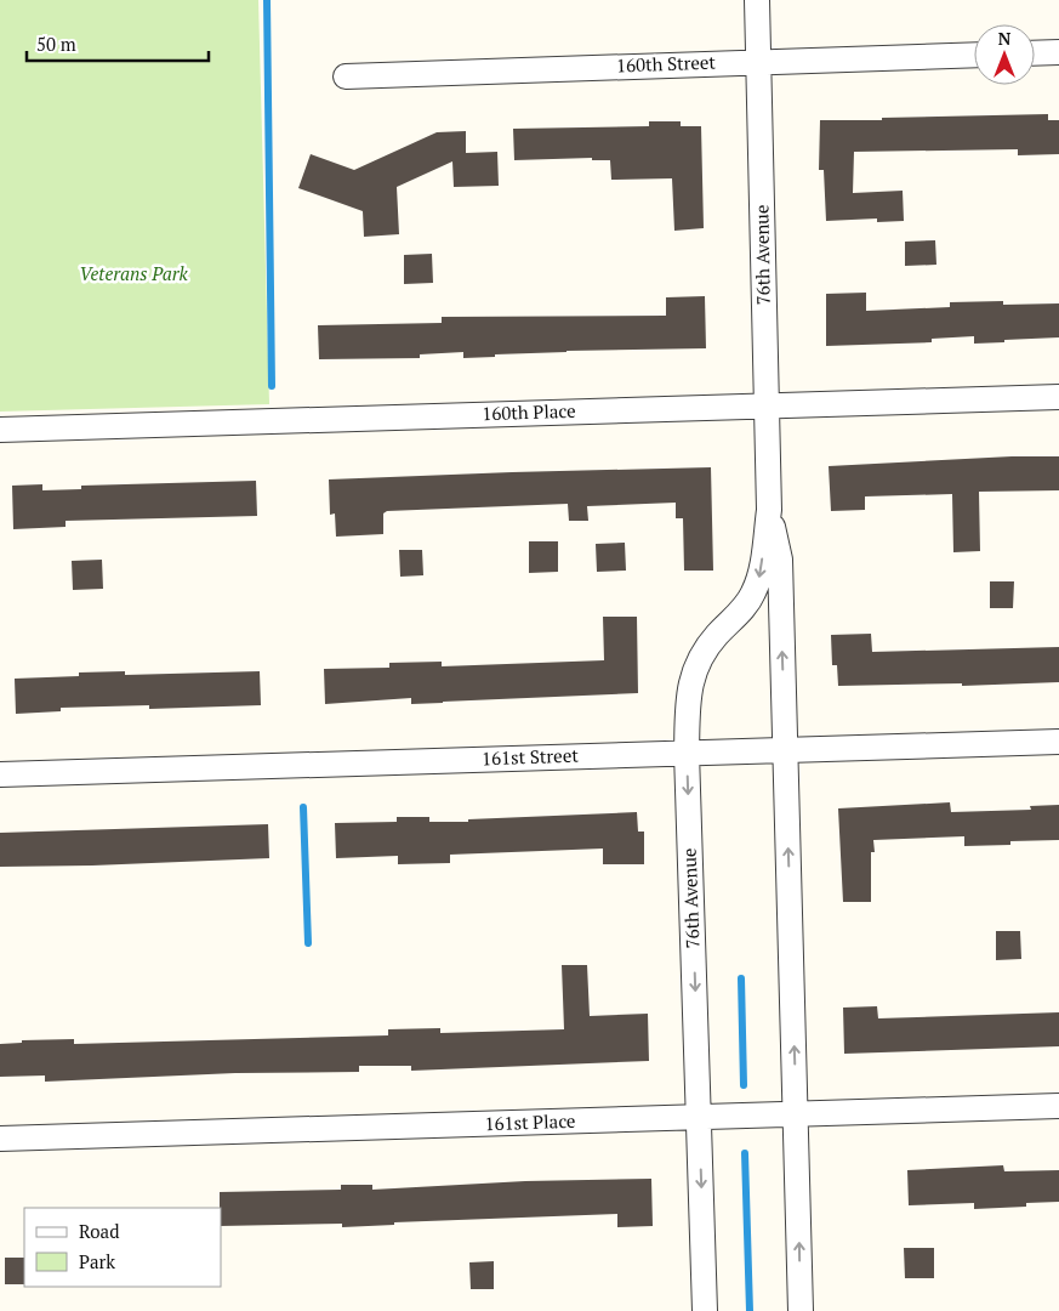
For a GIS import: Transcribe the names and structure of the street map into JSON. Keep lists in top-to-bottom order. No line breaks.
{"streets":{"street":["160th Street","76th Avenue","160th Place","161st Street","161st Place"]},"crossings":[["160th Street","76th Avenue"],["76th Avenue","160th Place"],["76th Avenue","161st Street"],["76th Avenue","161st Place"]],"parks":["Veterans Park"],"legend":["Road","Park"],"scale_bar":"50 m","north":"top"}
